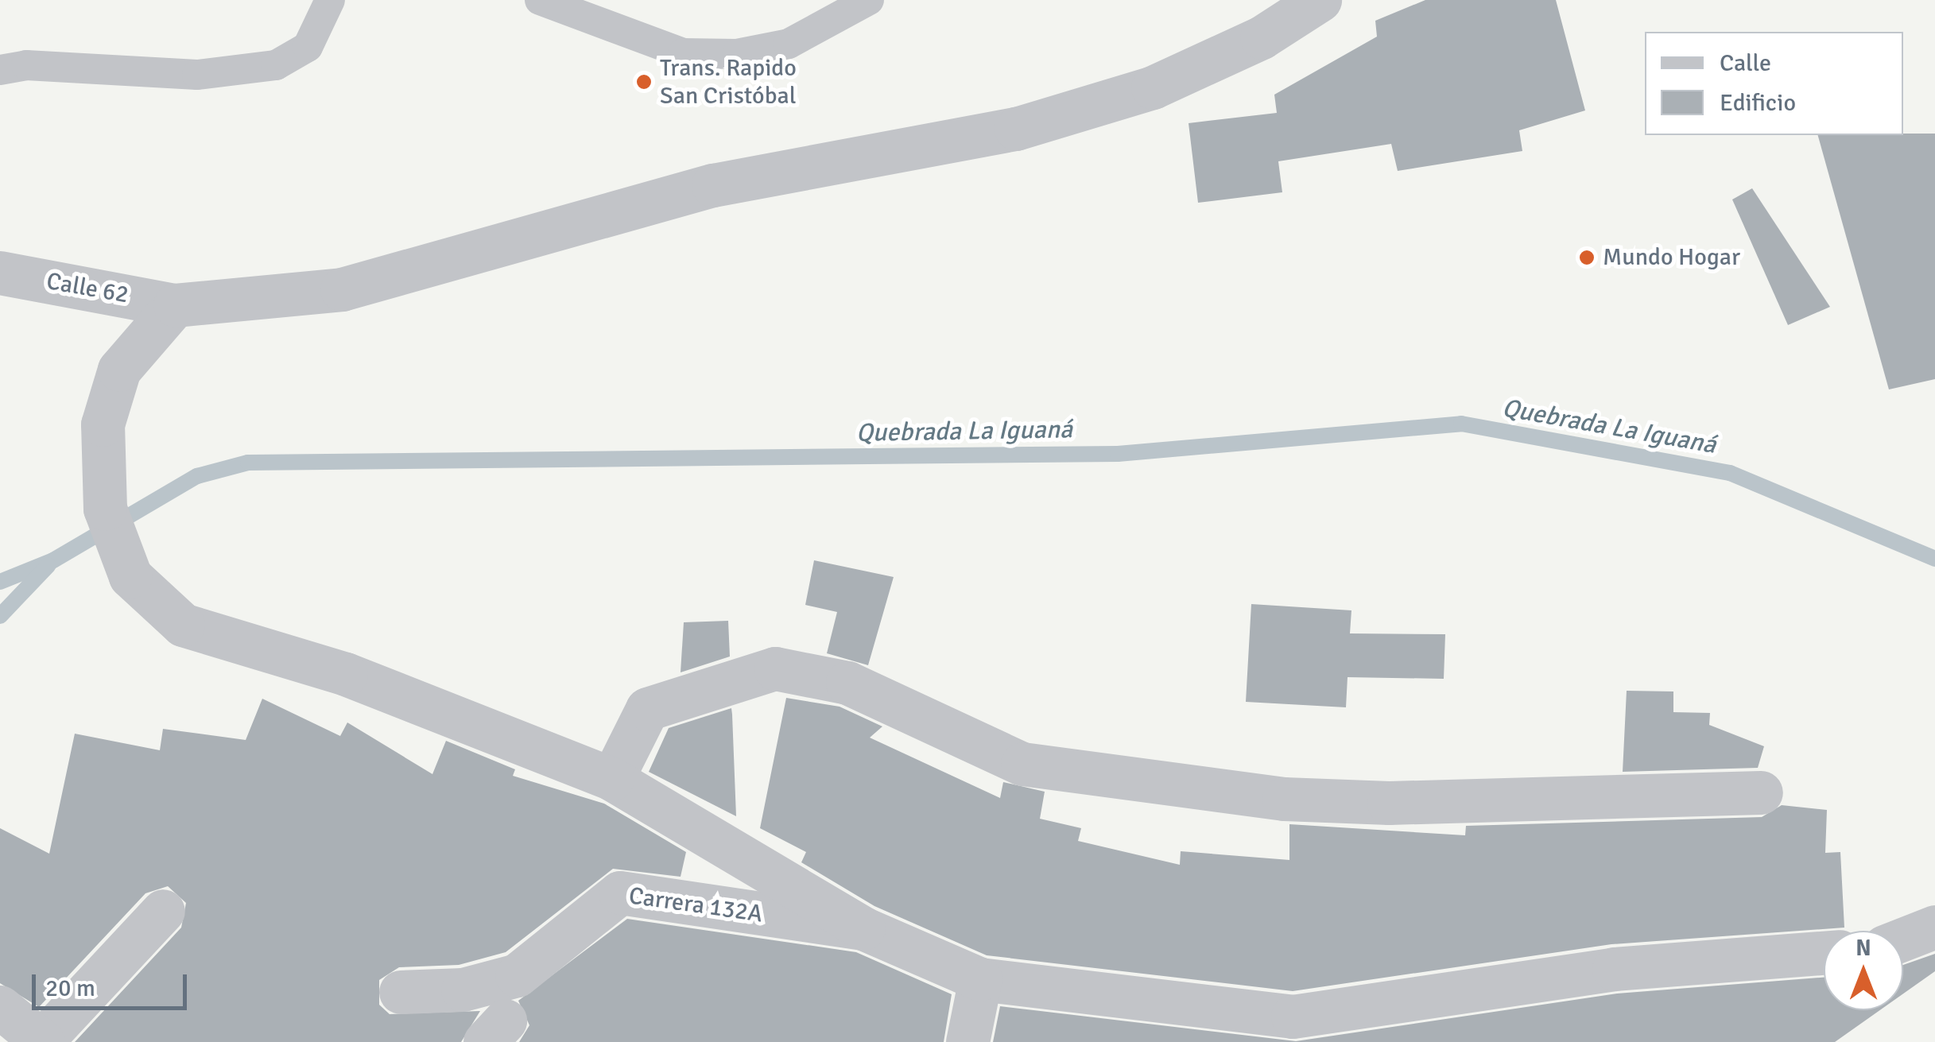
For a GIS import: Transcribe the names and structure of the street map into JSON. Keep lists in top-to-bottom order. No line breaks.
{"streets":{"street":["Calle 62","Carrera 132A"]},"water":["Quebrada La Iguaná"],"places":["Trans. Rapido San Cristóbal","Mundo Hogar"],"legend":["Calle","Edificio"],"scale_bar":"20 m","north":"top"}
